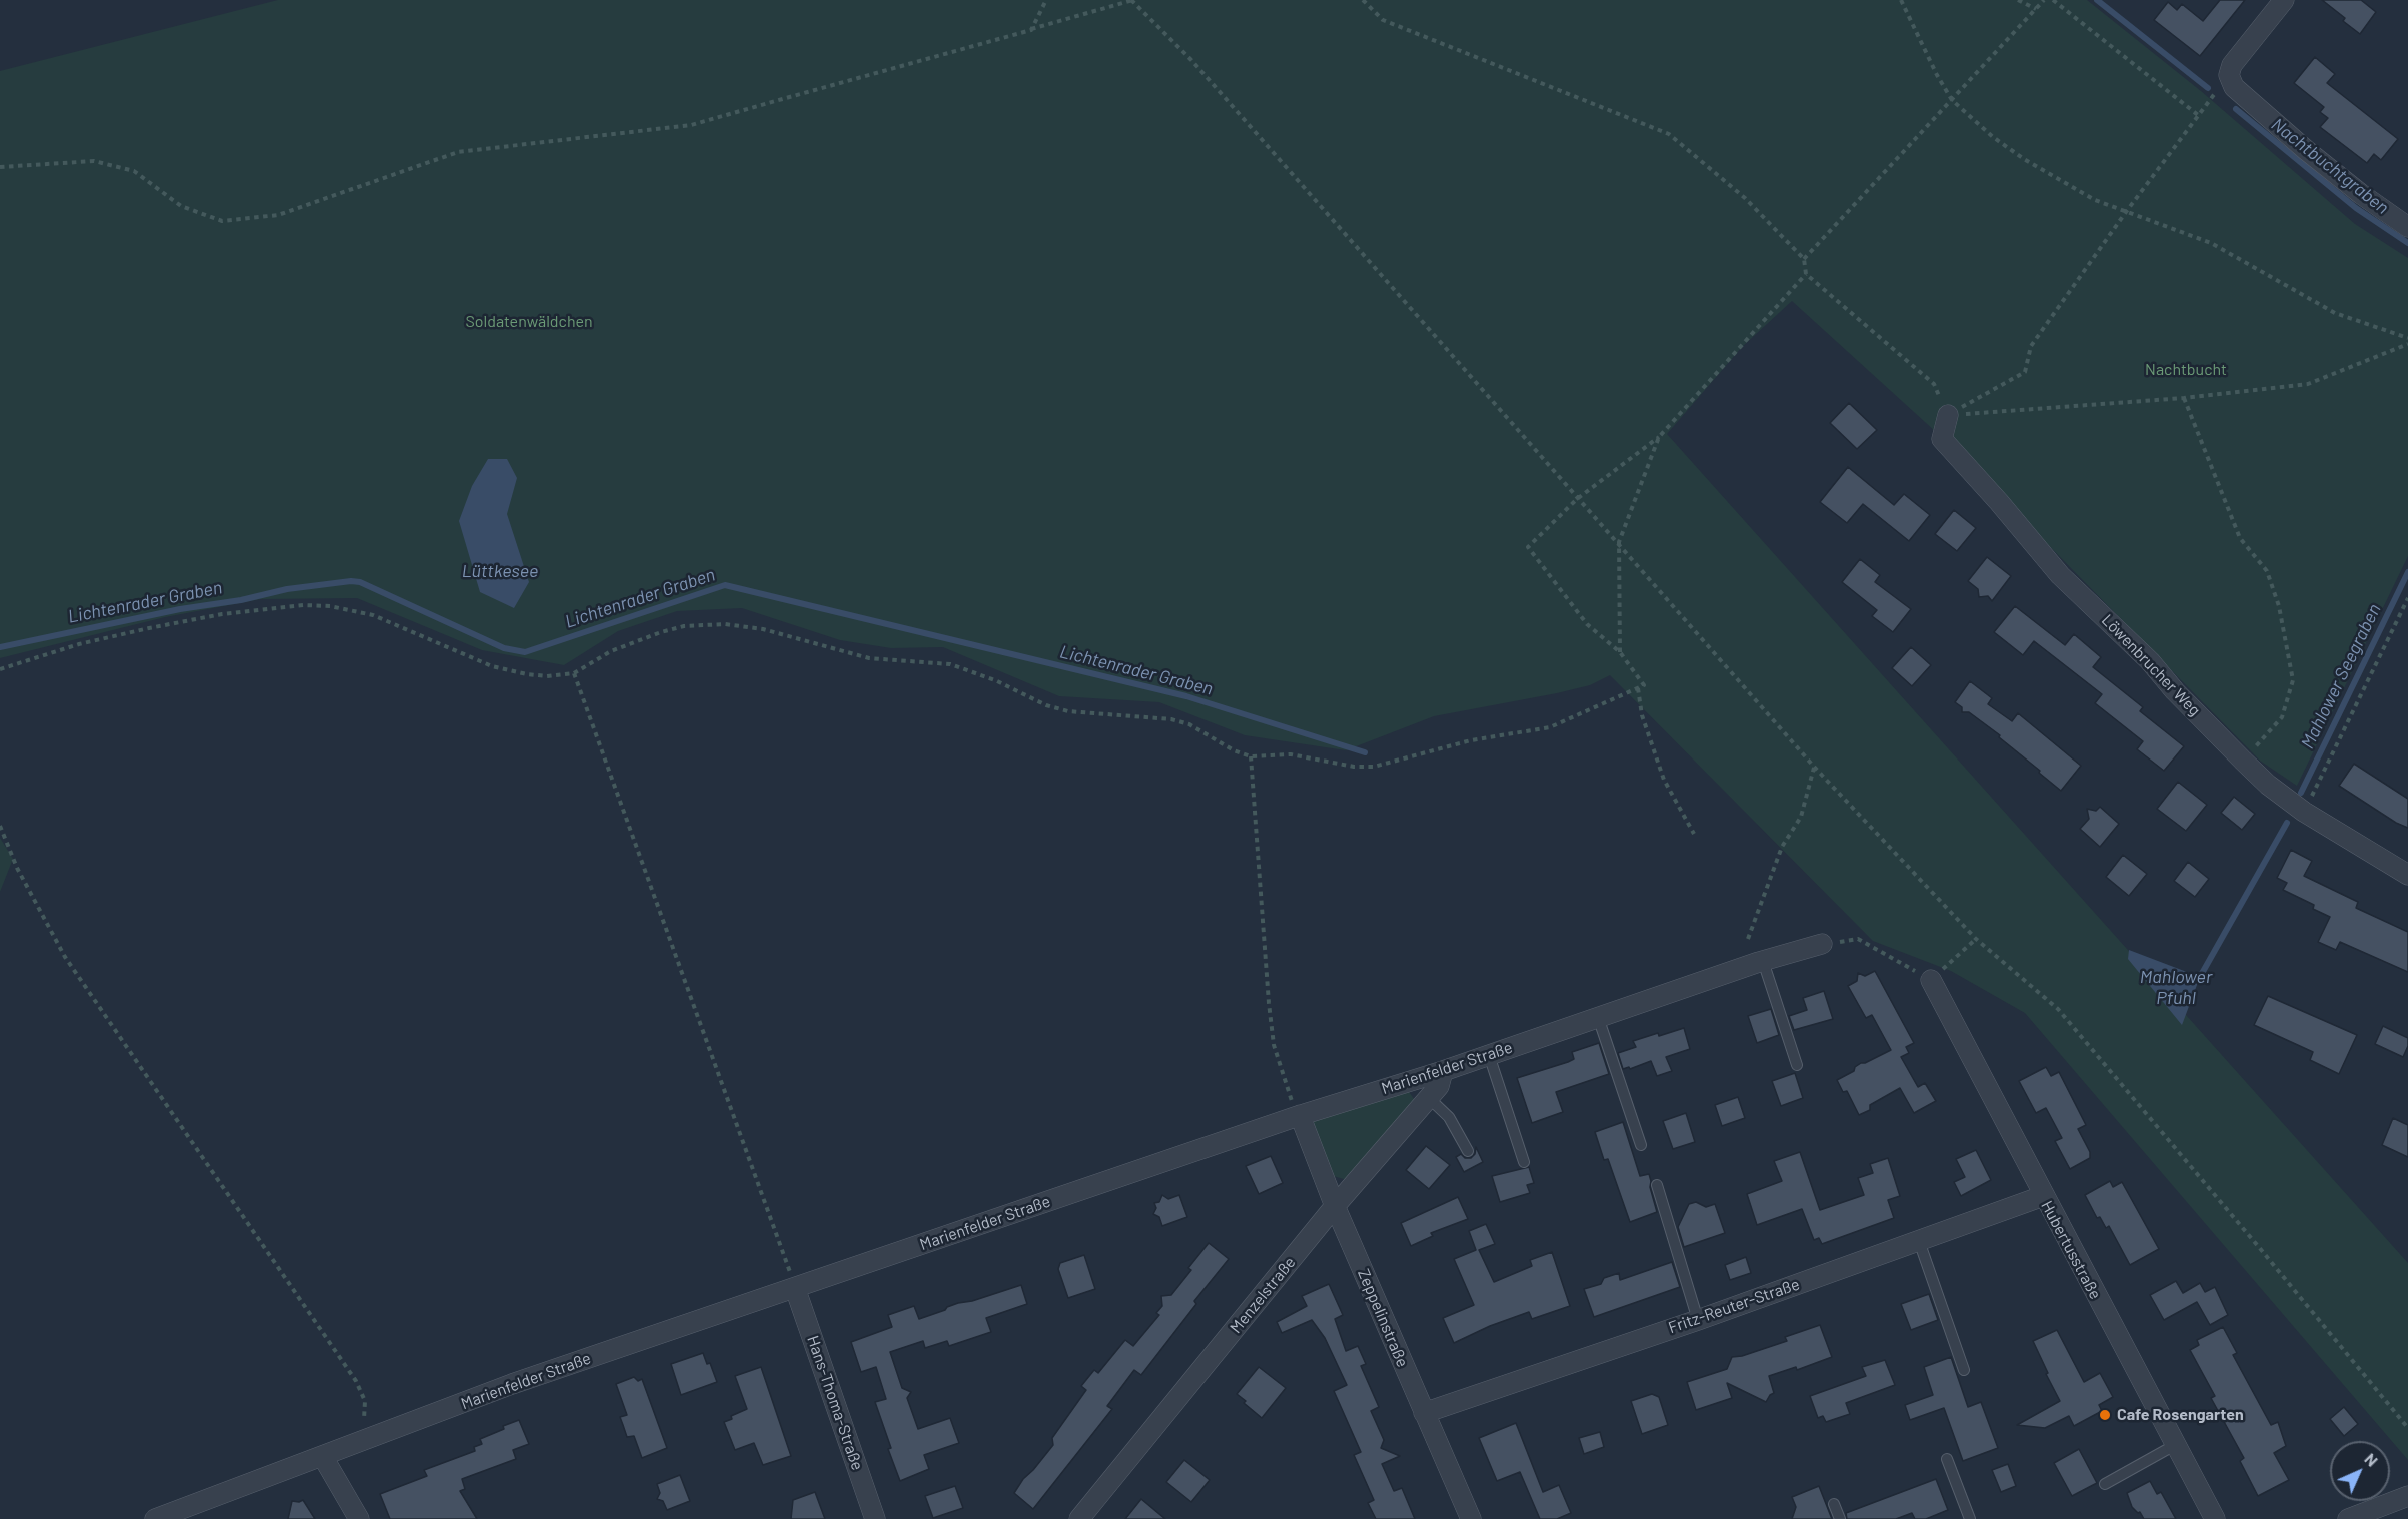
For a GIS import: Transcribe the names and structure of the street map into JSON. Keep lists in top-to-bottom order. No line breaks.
{"streets":{"street":["Löwenbrucher Weg","Marienfelder Straße","Hubertusstraße","Menzelstraße","Fritz-Reuter-Straße","Zeppelinstraße","Hans-Thoma-Straße"]},"crossings":[["Marienfelder Straße","Menzelstraße"],["Marienfelder Straße","Zeppelinstraße"],["Marienfelder Straße","Hans-Thoma-Straße"],["Hubertusstraße","Fritz-Reuter-Straße"],["Menzelstraße","Zeppelinstraße"],["Fritz-Reuter-Straße","Zeppelinstraße"]],"water":["Nachtbuchtgraben","Lüttkesee","Lichtenrader Graben","Mahlower Seegraben","Mahlower Pfuhl"],"parks":["Soldatenwäldchen","Nachtbucht"],"places":["Cafe Rosengarten"],"north":"top right"}
